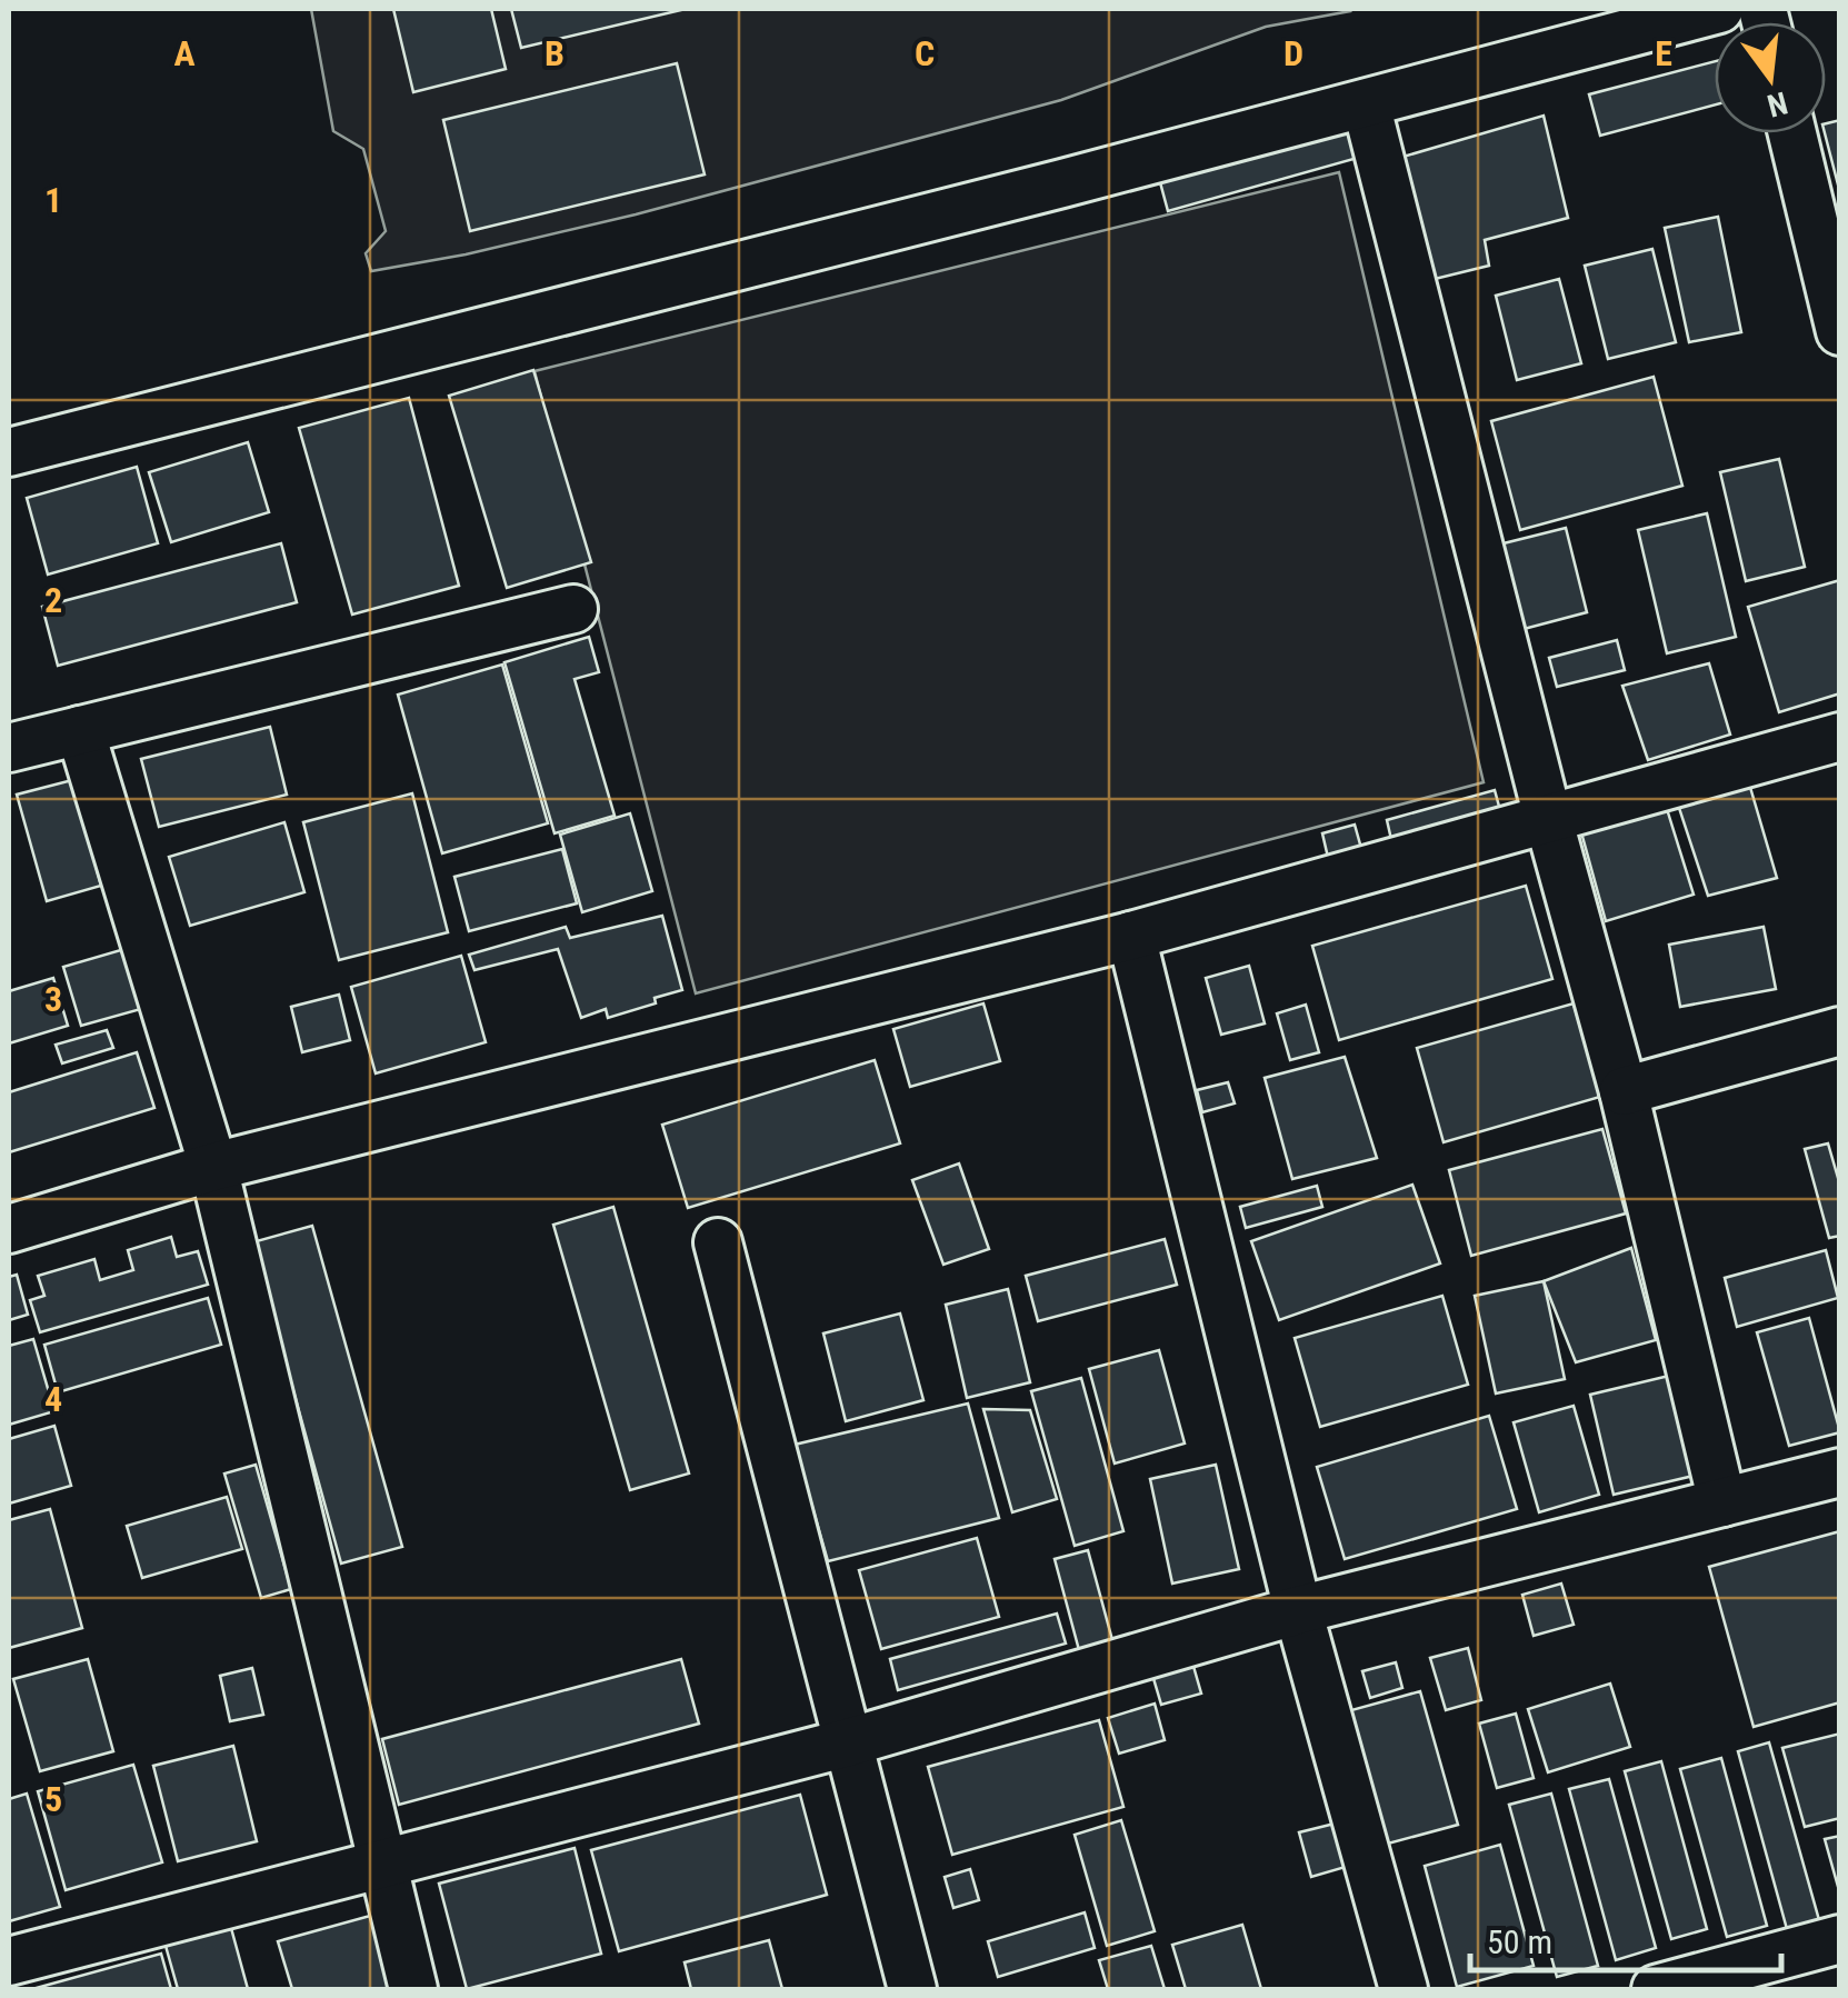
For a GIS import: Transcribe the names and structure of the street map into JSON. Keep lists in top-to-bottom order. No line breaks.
{"scale_bar":"50 m","north":"bottom","grid":{"columns":["A","B","C","D","E"],"rows":["1","2","3","4","5"]}}
